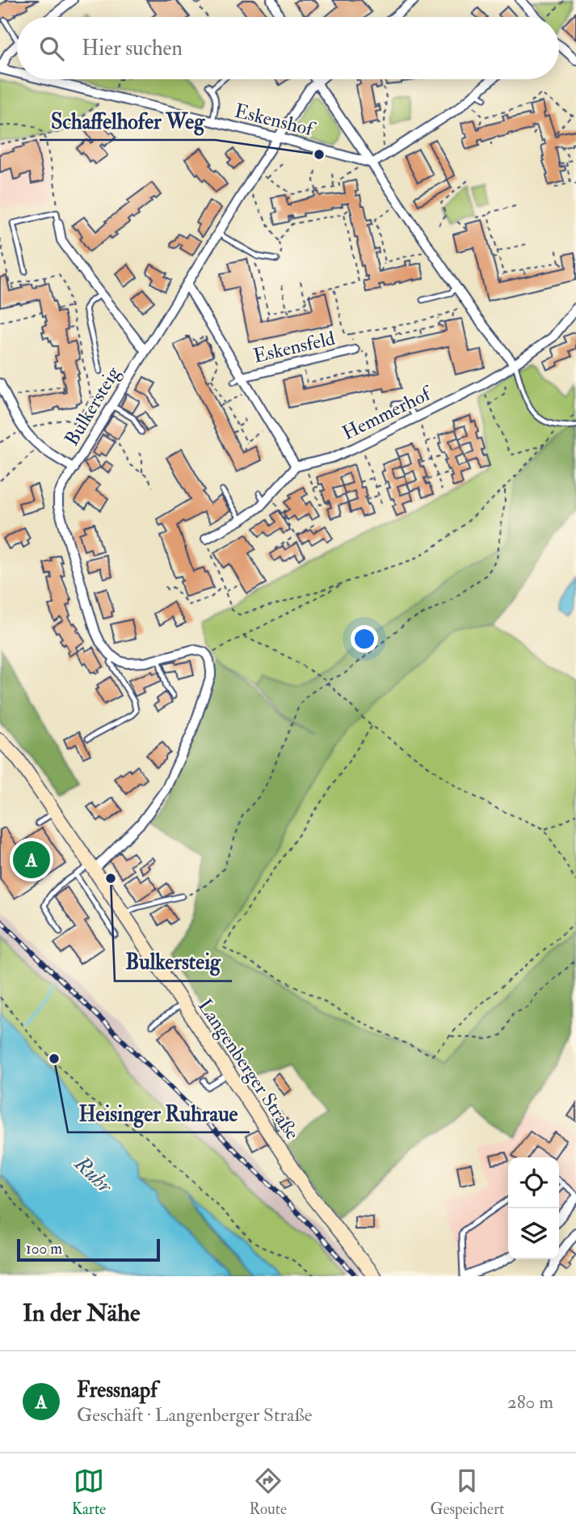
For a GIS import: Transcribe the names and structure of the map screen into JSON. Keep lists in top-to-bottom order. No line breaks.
{"streets":{"main road":["Langenberger Straße"],"street":["Eskenshof","Eskensfeld","Bulkersteig","Hemmerhof"]},"crossings":[["Eskenshof","Bulkersteig"],["Eskensfeld","Bulkersteig"],["Eskensfeld","Hemmerhof"]],"water":["Ruhr"],"places":["Schaffelhofer Weg","Bulkersteig","Heisinger Ruhraue"],"scale_bar":"100 m","page":{"search":"Hier suchen","pins":"A","scale":"100 m","heading":"In der Nähe","list":[{"mark":"A","name":"Fressnapf","note":"Geschäft · Langenberger Straße","value":"280 m"}],"nav":["Karte","Route","Gespeichert"]}}
